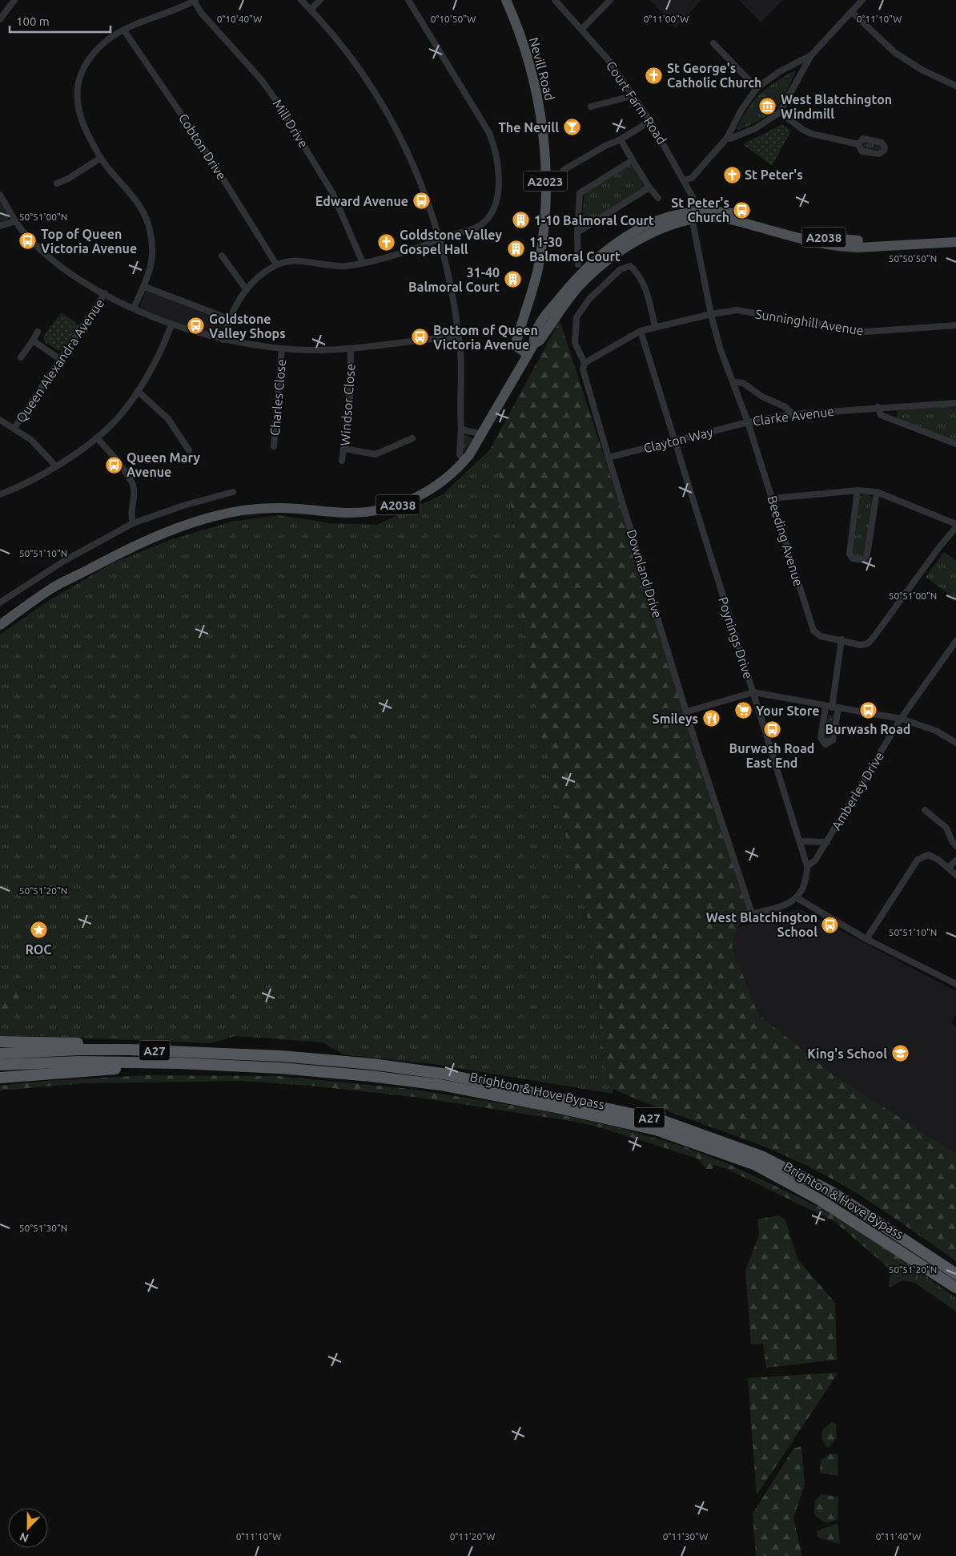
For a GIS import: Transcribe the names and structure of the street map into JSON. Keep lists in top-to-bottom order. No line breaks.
{"streets":{"highway":["A27","Brighton & Hove Bypass"],"main road":["Nevill Road","A2023","A2038"],"street":["Court Farm Road","Mill Drive","Cobton Drive","Sunninghill Avenue","Queen Alexandra Avenue","Charles Close","Windsor Close","Clarke Avenue","Clayton Way","Beeding Avenue","Downland Drive","Poynings Drive","Amberley Drive"]},"crossings":[["Nevill Road","A2038"],["Court Farm Road","A2038"],["Court Farm Road","Clarke Avenue"],["A2038","Clarke Avenue"],["Sunninghill Avenue","Clarke Avenue"],["Clarke Avenue","Clayton Way"],["Clarke Avenue","Beeding Avenue"],["Clayton Way","Beeding Avenue"],["Clayton Way","Downland Drive"],["Clayton Way","Poynings Drive"],["Downland Drive","Poynings Drive"],["Poynings Drive","Amberley Drive"],["A27","Brighton & Hove Bypass"]],"places":{"church":["St George's Catholic Church","St Peter's","Goldstone Valley Gospel Hall"],"museum":["West Blatchington Windmill"],"bar":["The Nevill"],"bus stop":["Edward Avenue","St Peter's Church","Top of Queen Victoria Avenue","Goldstone Valley Shops","Bottom of Queen Victoria Avenue","Queen Mary Avenue","Burwash Road","Burwash Road East End","West Blatchington School"],"building":["1-10 Balmoral Court","11-30 Balmoral Court","31-40 Balmoral Court"],"supermarket":["Your Store"],"restaurant":["Smileys"],"place":["ROC"],"school or university":["King's School"]},"scale_bar":"100 m","north":"bottom","coordinates":["0°10'40\"W","0°10'50\"W","0°11'00\"W","0°11'10\"W","50°51'00\"N","50°50'50\"N","50°51'10\"N","50°51'20\"N","50°51'30\"N","0°11'20\"W","0°11'30\"W","0°11'40\"W"]}
